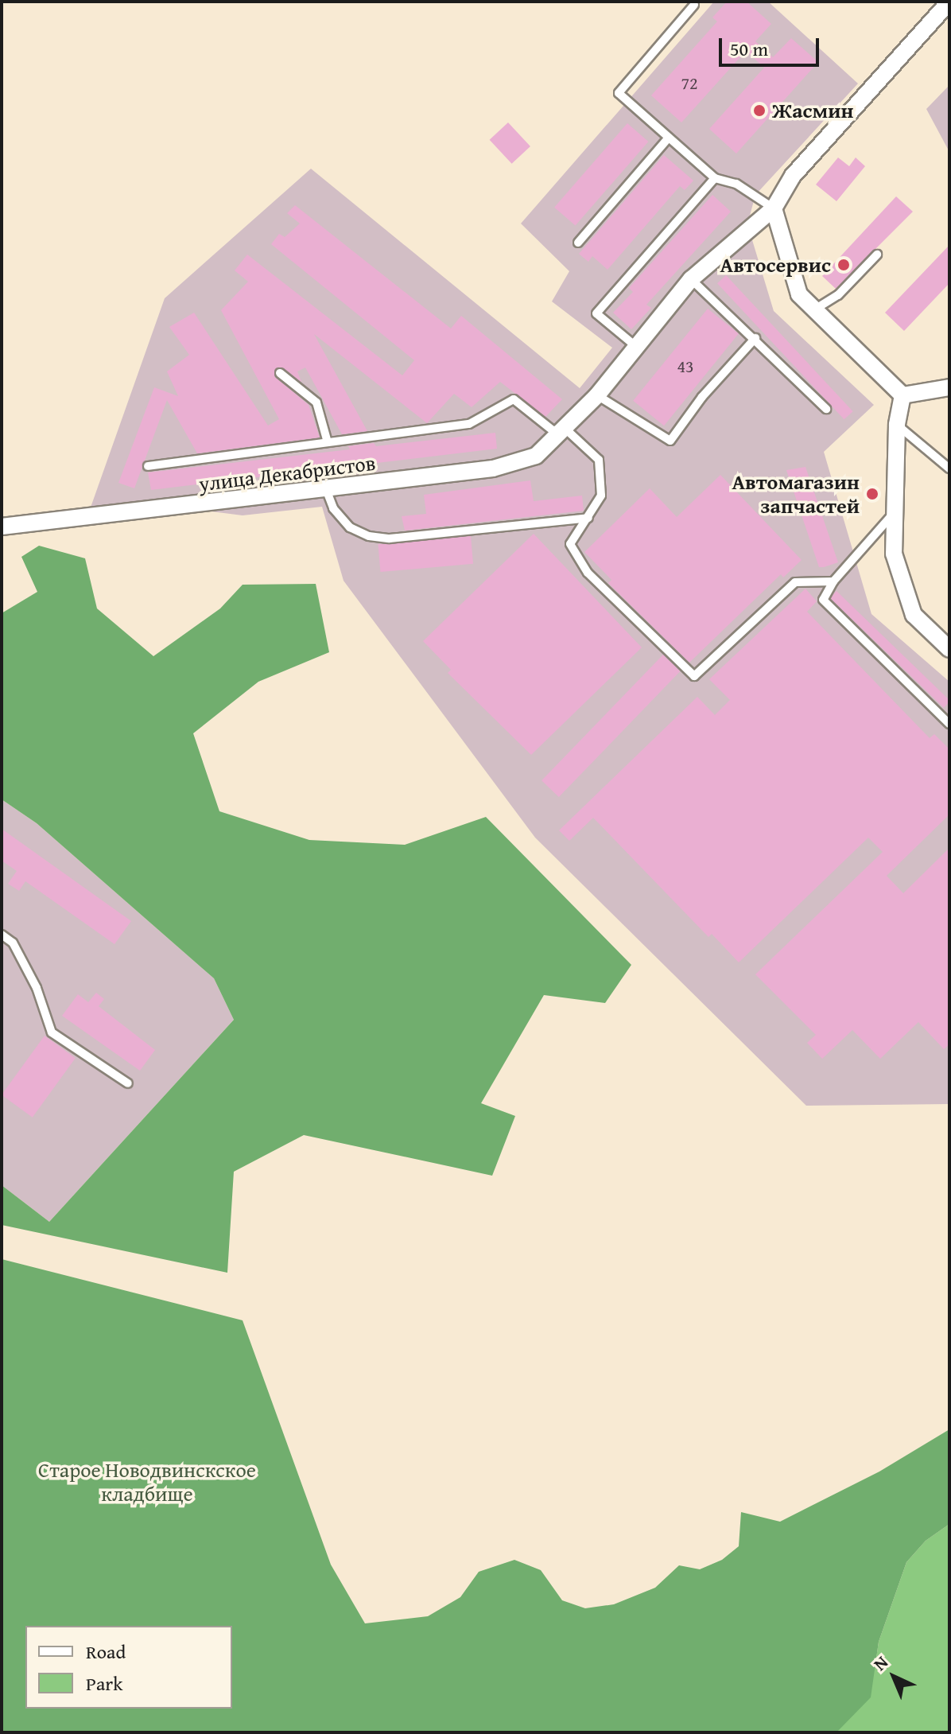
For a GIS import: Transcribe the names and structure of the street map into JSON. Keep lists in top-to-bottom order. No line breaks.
{"streets":{"street":["улица Декабристов"]},"parks":["Старое Новодвинскское кладбище"],"places":["Жасмин","Автосервис","Автомагазин запчастей"],"house_numbers":["72","43"],"legend":["Road","Park"],"scale_bar":"50 m","north":"top left"}
